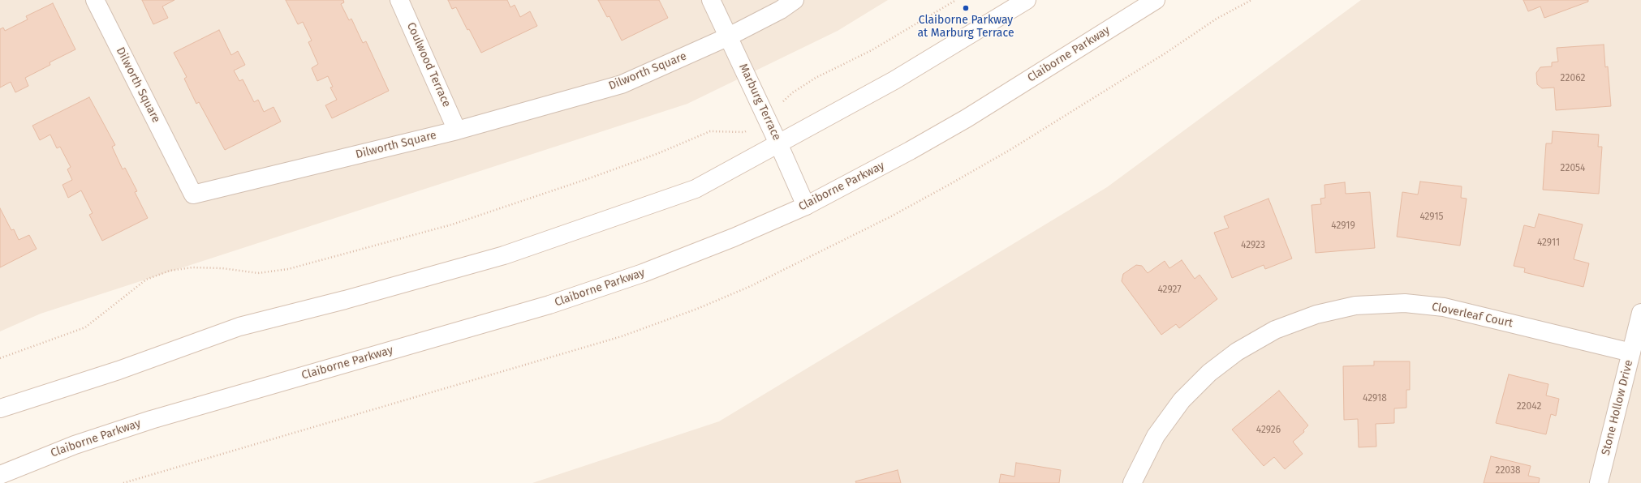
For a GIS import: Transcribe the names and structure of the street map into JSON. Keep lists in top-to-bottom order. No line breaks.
{"streets":{"main road":["Claiborne Parkway","Coulwood Terrace","Dilworth Square","Marburg Terrace","Cloverleaf Court","Stone Hollow Drive"]},"crossings":[["Claiborne Parkway","Marburg Terrace"],["Coulwood Terrace","Dilworth Square"],["Dilworth Square","Marburg Terrace"],["Cloverleaf Court","Stone Hollow Drive"]],"places":["Claiborne Parkway at Marburg Terrace"],"house_numbers":["22062","22054","42915","42919","42911","42923","42927","42918","22042","42926","22038"]}
